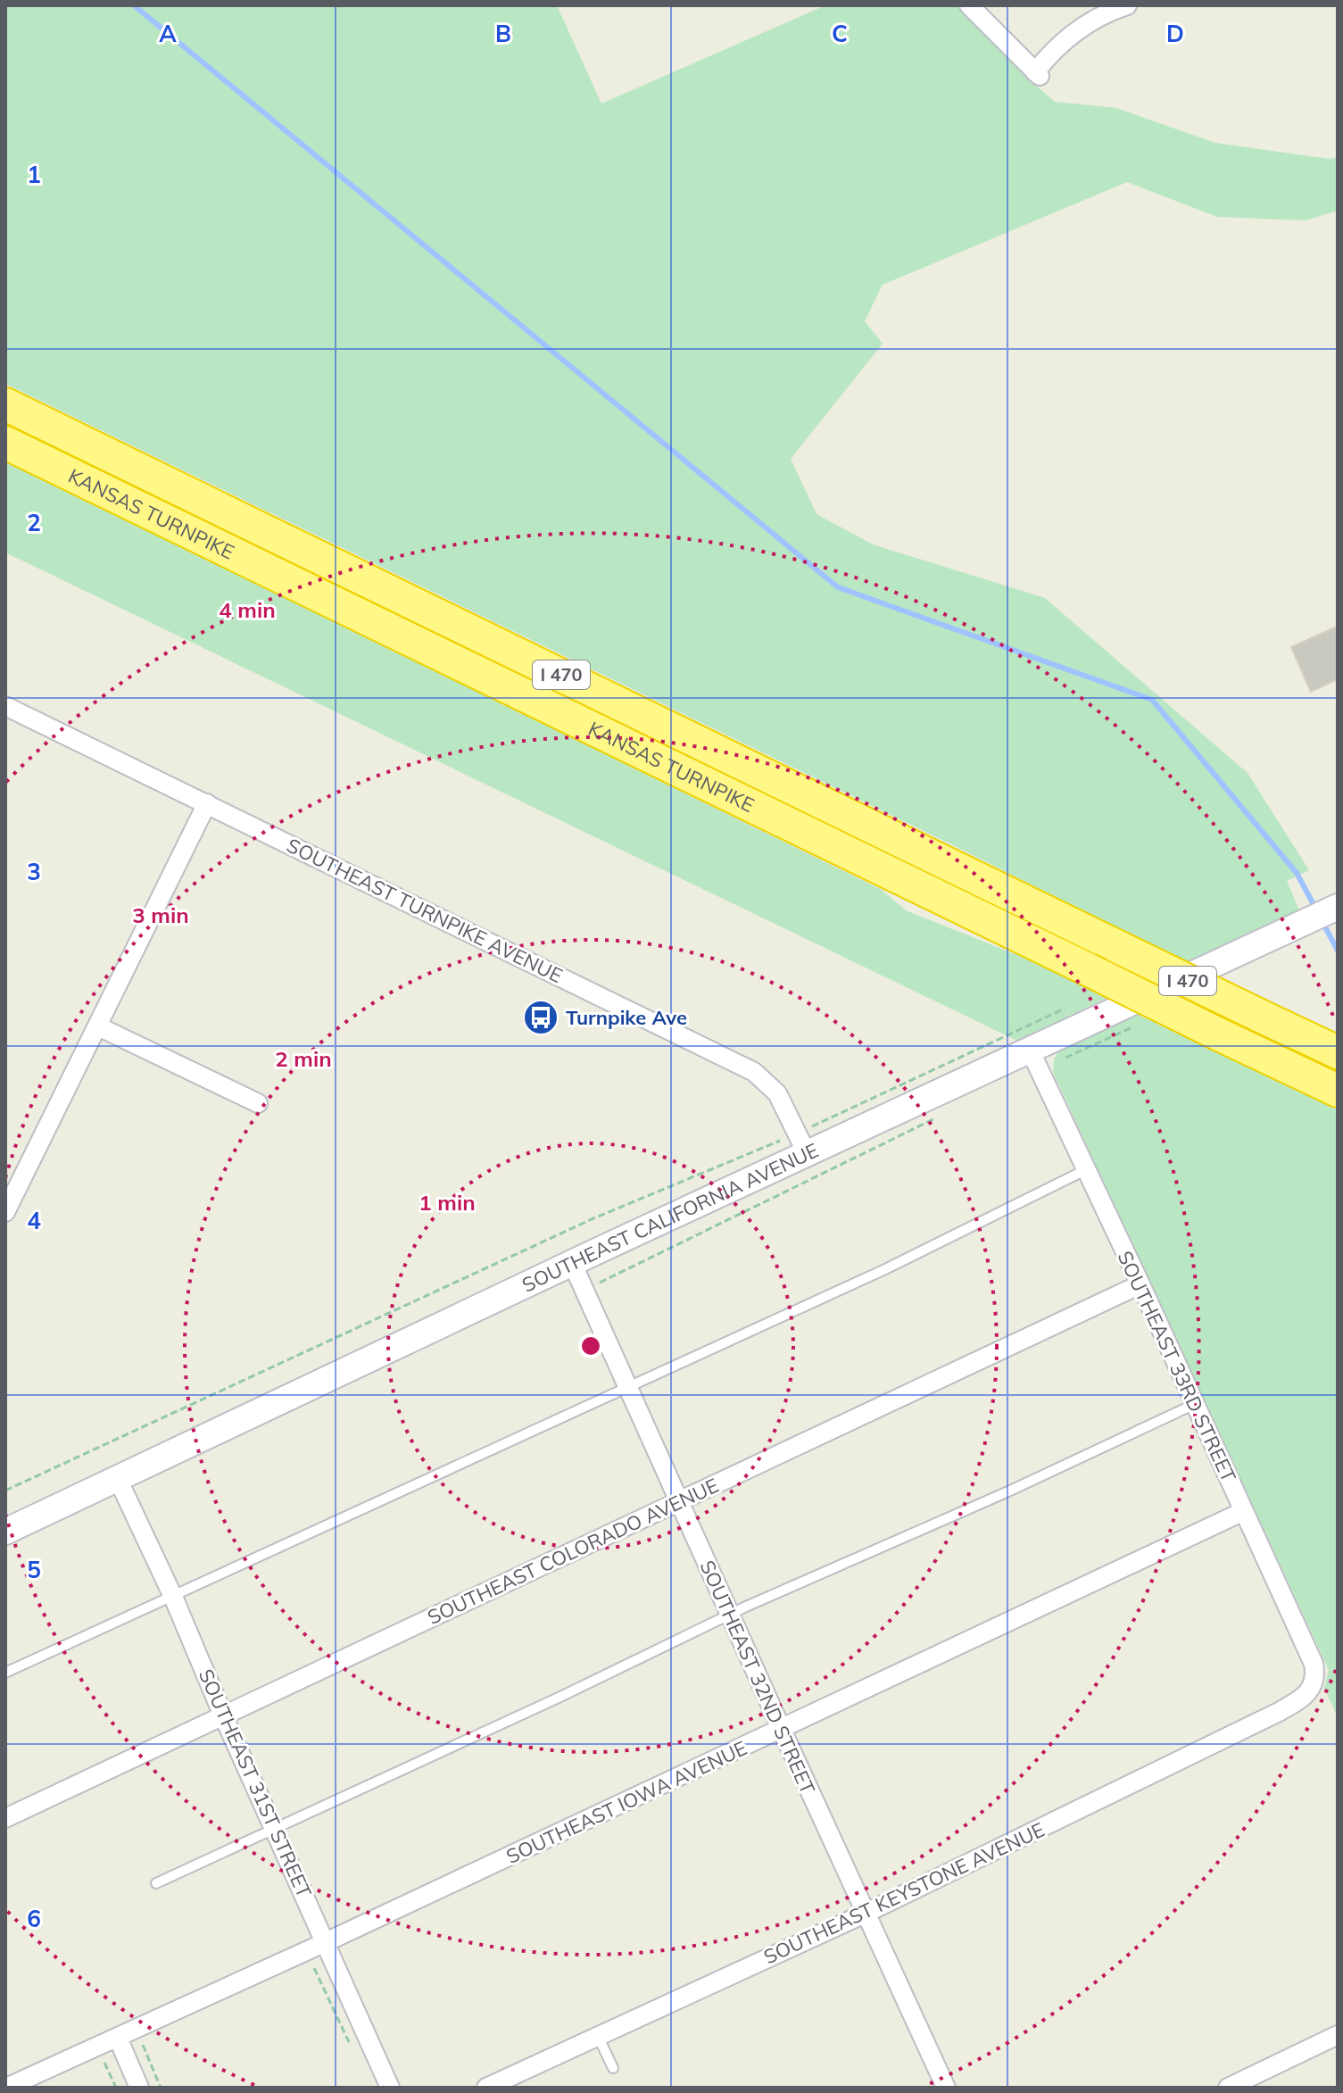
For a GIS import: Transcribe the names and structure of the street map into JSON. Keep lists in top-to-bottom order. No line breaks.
{"streets":{"highway":["KANSAS TURNPIKE","I 470"],"main road":["SOUTHEAST CALIFORNIA AVENUE"],"street":["SOUTHEAST TURNPIKE AVENUE","SOUTHEAST 33RD STREET","SOUTHEAST COLORADO AVENUE","SOUTHEAST 32ND STREET","SOUTHEAST 31ST STREET","SOUTHEAST IOWA AVENUE","SOUTHEAST KEYSTONE AVENUE"]},"crossings":[["SOUTHEAST TURNPIKE AVENUE","SOUTHEAST CALIFORNIA AVENUE"],["SOUTHEAST CALIFORNIA AVENUE","SOUTHEAST 33RD STREET"],["SOUTHEAST CALIFORNIA AVENUE","SOUTHEAST 32ND STREET"],["SOUTHEAST CALIFORNIA AVENUE","SOUTHEAST 31ST STREET"],["SOUTHEAST 33RD STREET","SOUTHEAST COLORADO AVENUE"],["SOUTHEAST 33RD STREET","SOUTHEAST IOWA AVENUE"],["SOUTHEAST 33RD STREET","SOUTHEAST KEYSTONE AVENUE"],["SOUTHEAST COLORADO AVENUE","SOUTHEAST 32ND STREET"],["SOUTHEAST COLORADO AVENUE","SOUTHEAST 31ST STREET"],["SOUTHEAST 32ND STREET","SOUTHEAST IOWA AVENUE"],["SOUTHEAST 32ND STREET","SOUTHEAST KEYSTONE AVENUE"],["SOUTHEAST 31ST STREET","SOUTHEAST IOWA AVENUE"]],"places":{"bus stop":["Turnpike Ave"]},"grid":{"columns":["A","B","C","D"],"rows":["1","2","3","4","5","6"]},"rings":["4 min","3 min","2 min","1 min"]}
